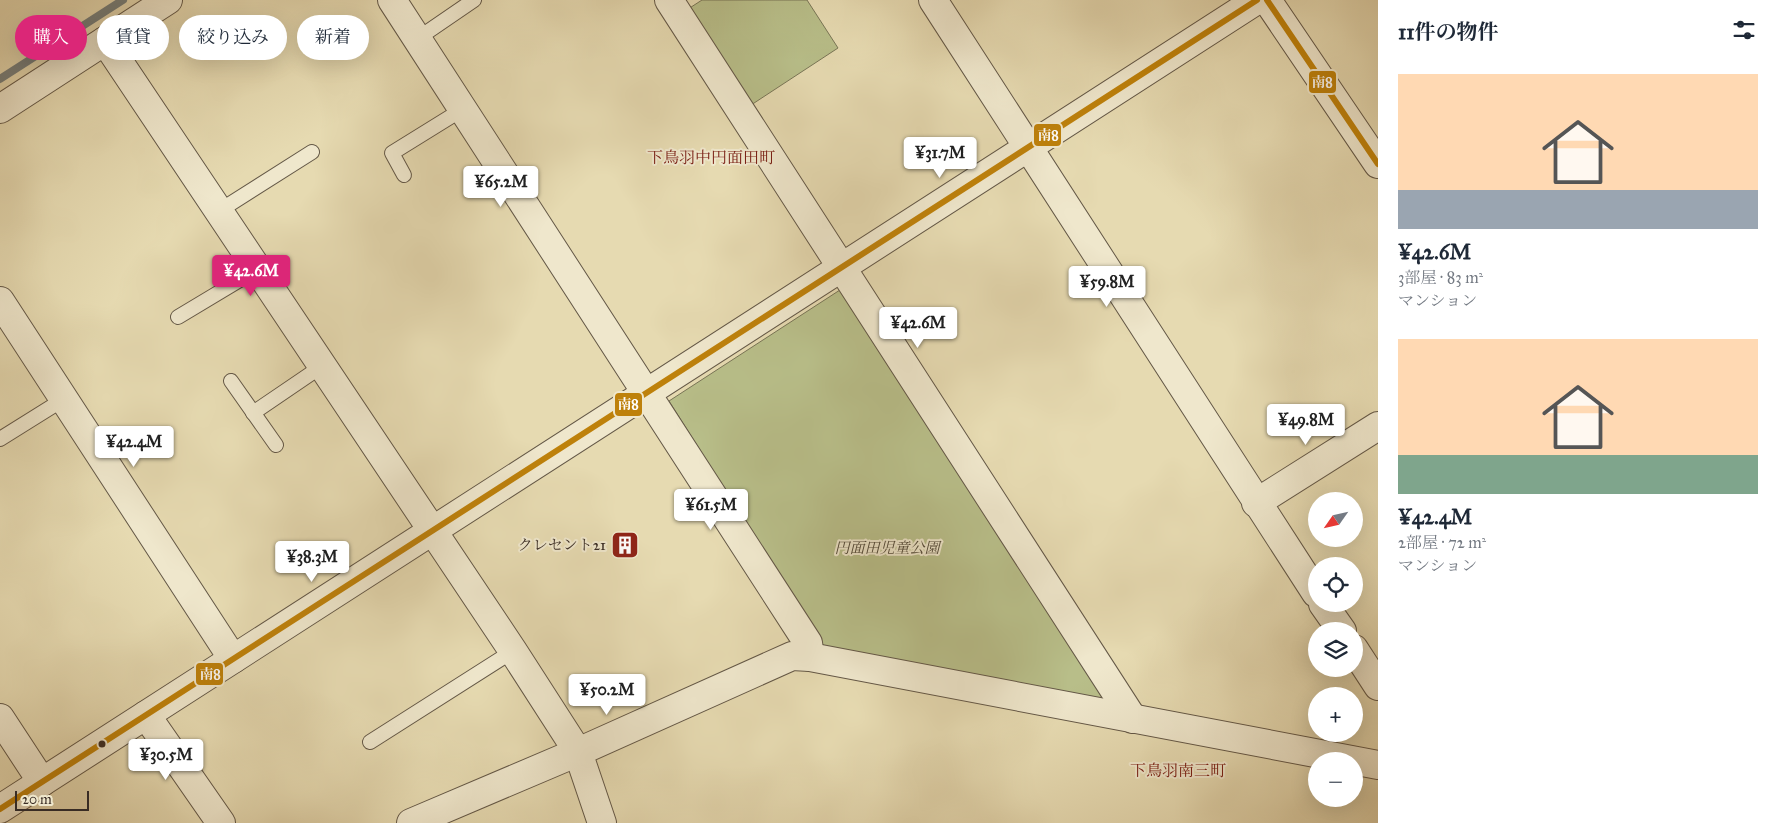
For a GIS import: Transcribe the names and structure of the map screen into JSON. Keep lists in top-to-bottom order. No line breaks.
{"districts":["下鳥羽中円面田町","下鳥羽南三町"],"parks":["円面田児童公園"],"places":{"building":["クレセント21"]},"lines":["transit line 南8"],"scale_bar":"20 m","north":"bottom left","page":{"heading":"11件の物件","chip":["購入","賃貸","絞り込み","新着"],"list":[{"name":"¥42.6M","note":"3部屋 · 83 m² · マンション"},{"name":"¥42.4M","note":"2部屋 · 72 m² · マンション"}],"price":["¥31.7M","¥65.2M","¥42.6M","¥59.8M","¥42.6M","¥49.8M","¥42.4M","¥61.5M","¥38.3M","¥50.2M","¥30.5M"],"map_buttons":["+","−"],"scale":"20 m"}}
